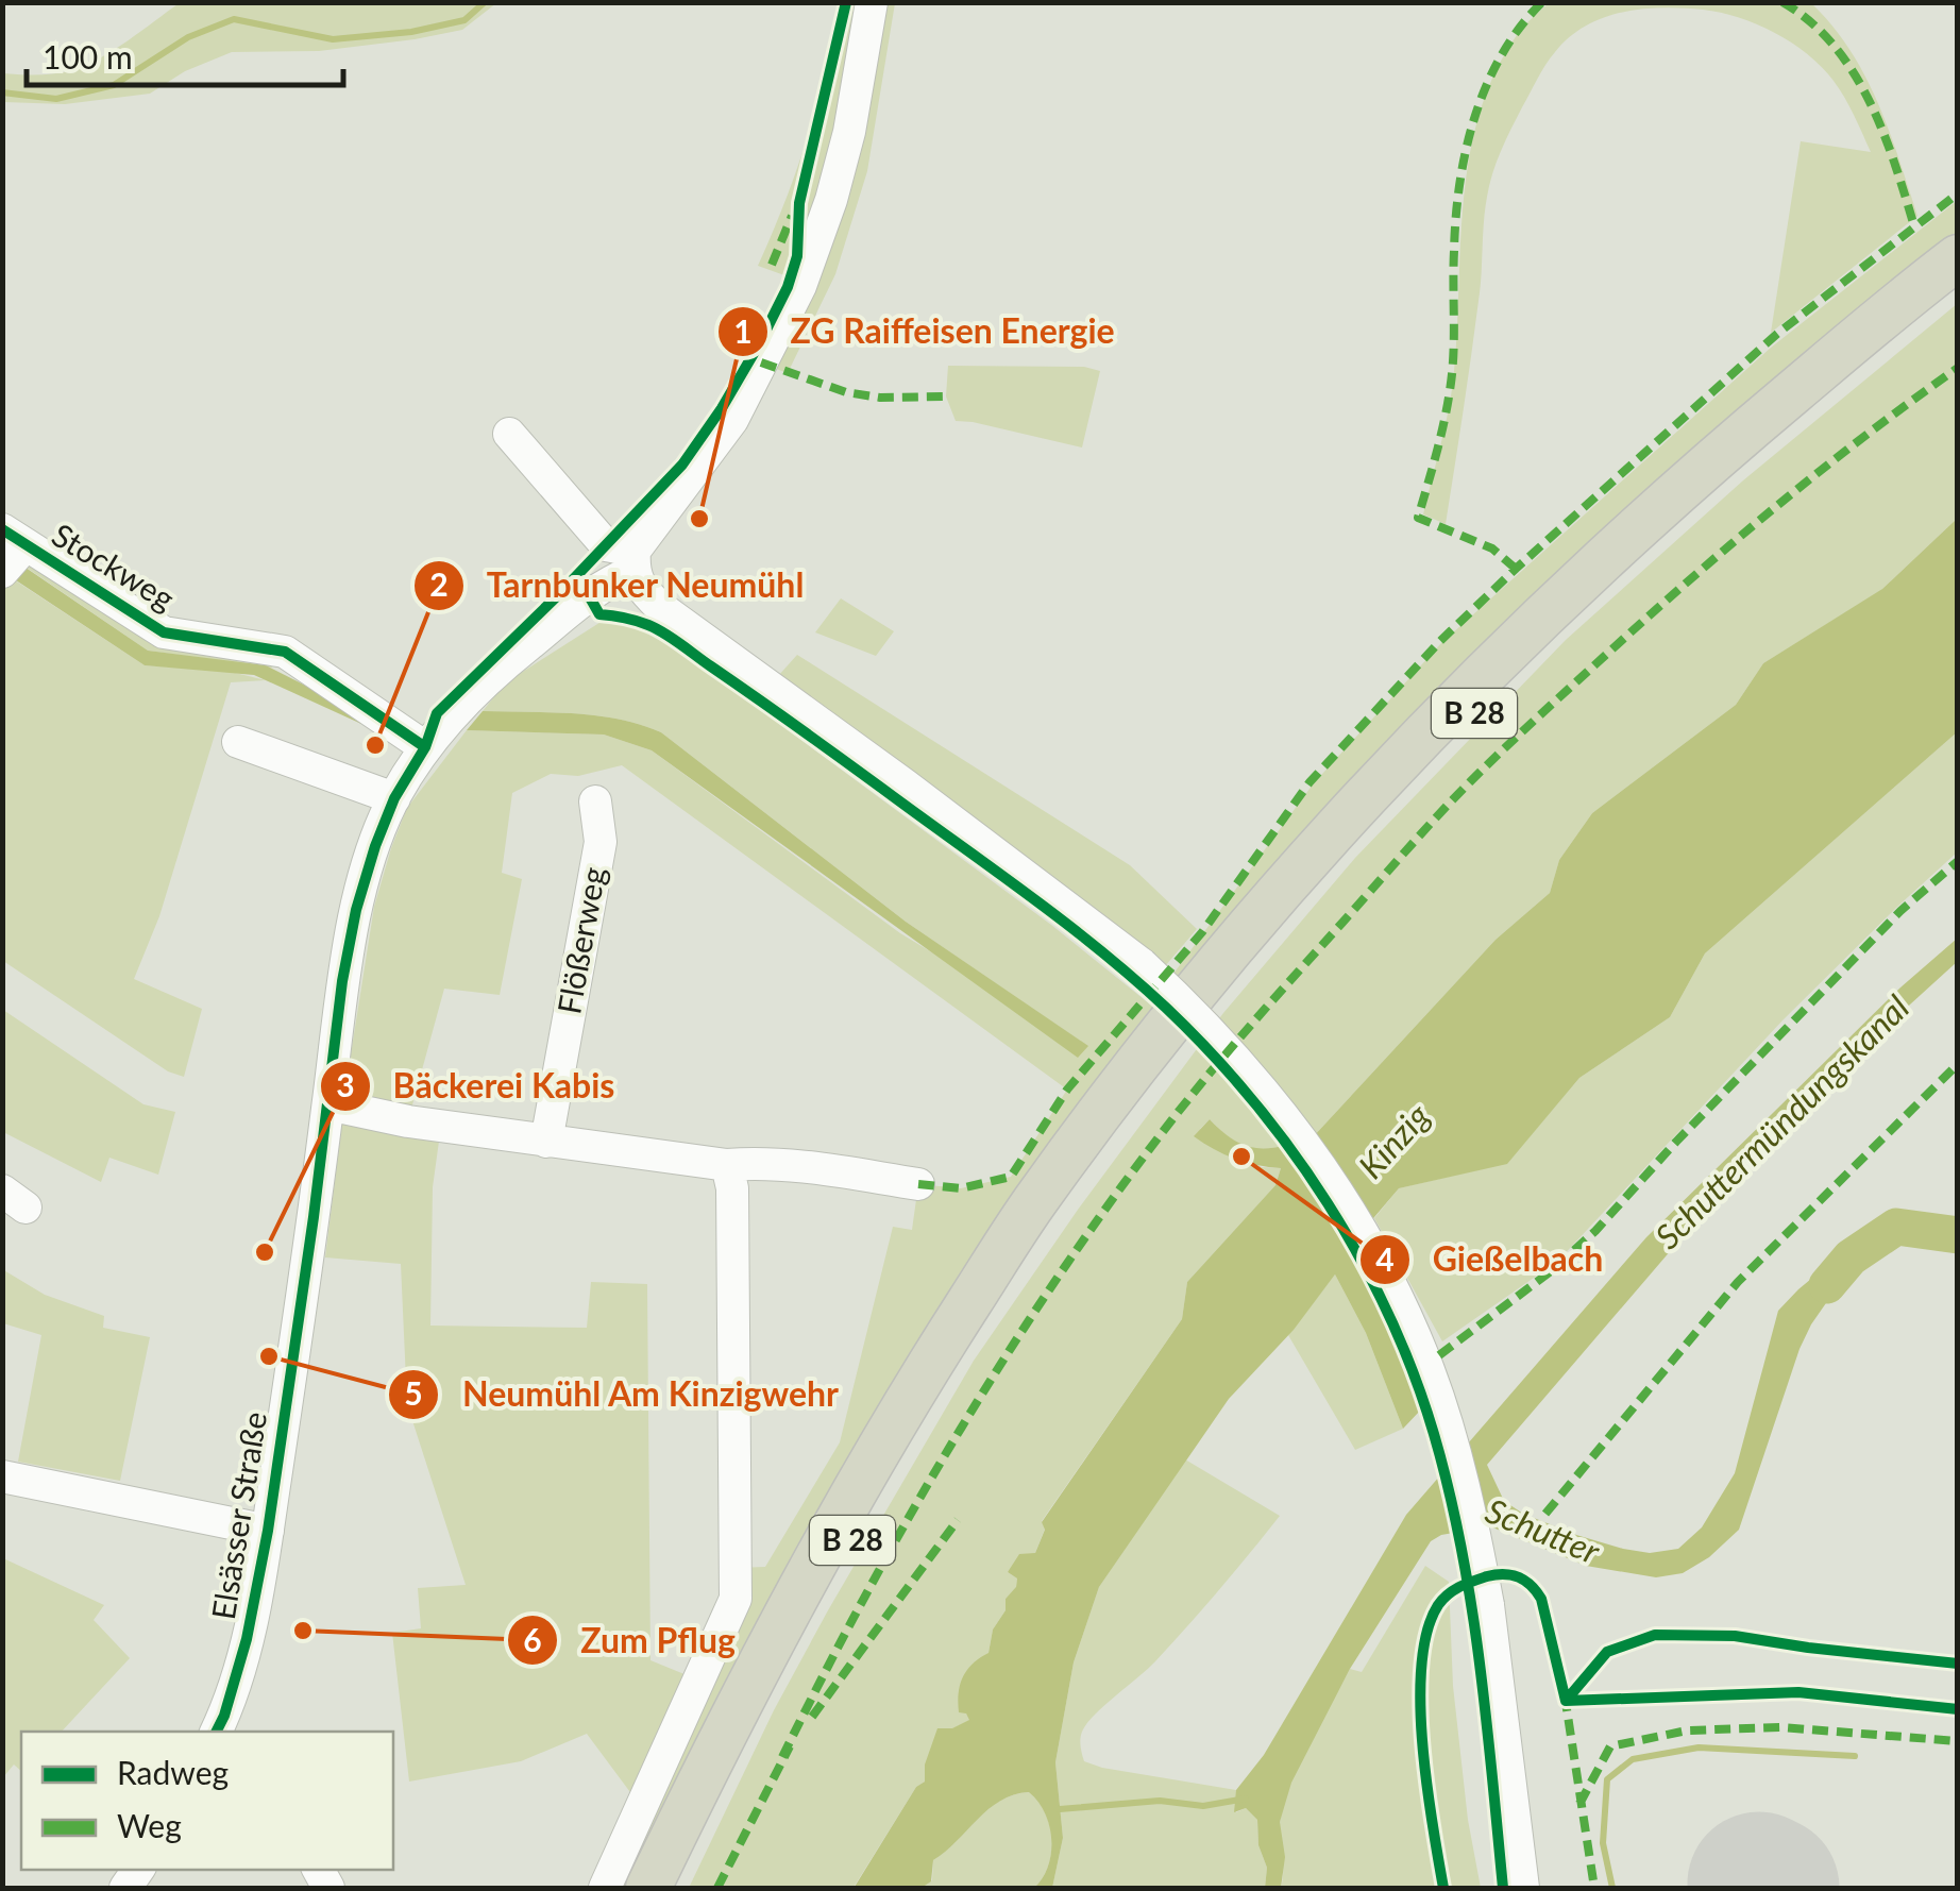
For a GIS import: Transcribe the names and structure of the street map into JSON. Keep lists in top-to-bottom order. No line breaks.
{"streets":{"highway":["B 28"],"street":["Stockweg","Flößerweg","Elsässer Straße"]},"crossings":[["Stockweg","Elsässer Straße"]],"water":["Schuttermündungskanal","Kinzig","Schutter"],"places":["ZG Raiffeisen Energie","Tarnbunker Neumühl","Gießelbach","Bäckerei Kabis","Neumühl Am Kinzigwehr","Zum Pflug"],"legend":["Radweg","Weg"],"scale_bar":"100 m"}
